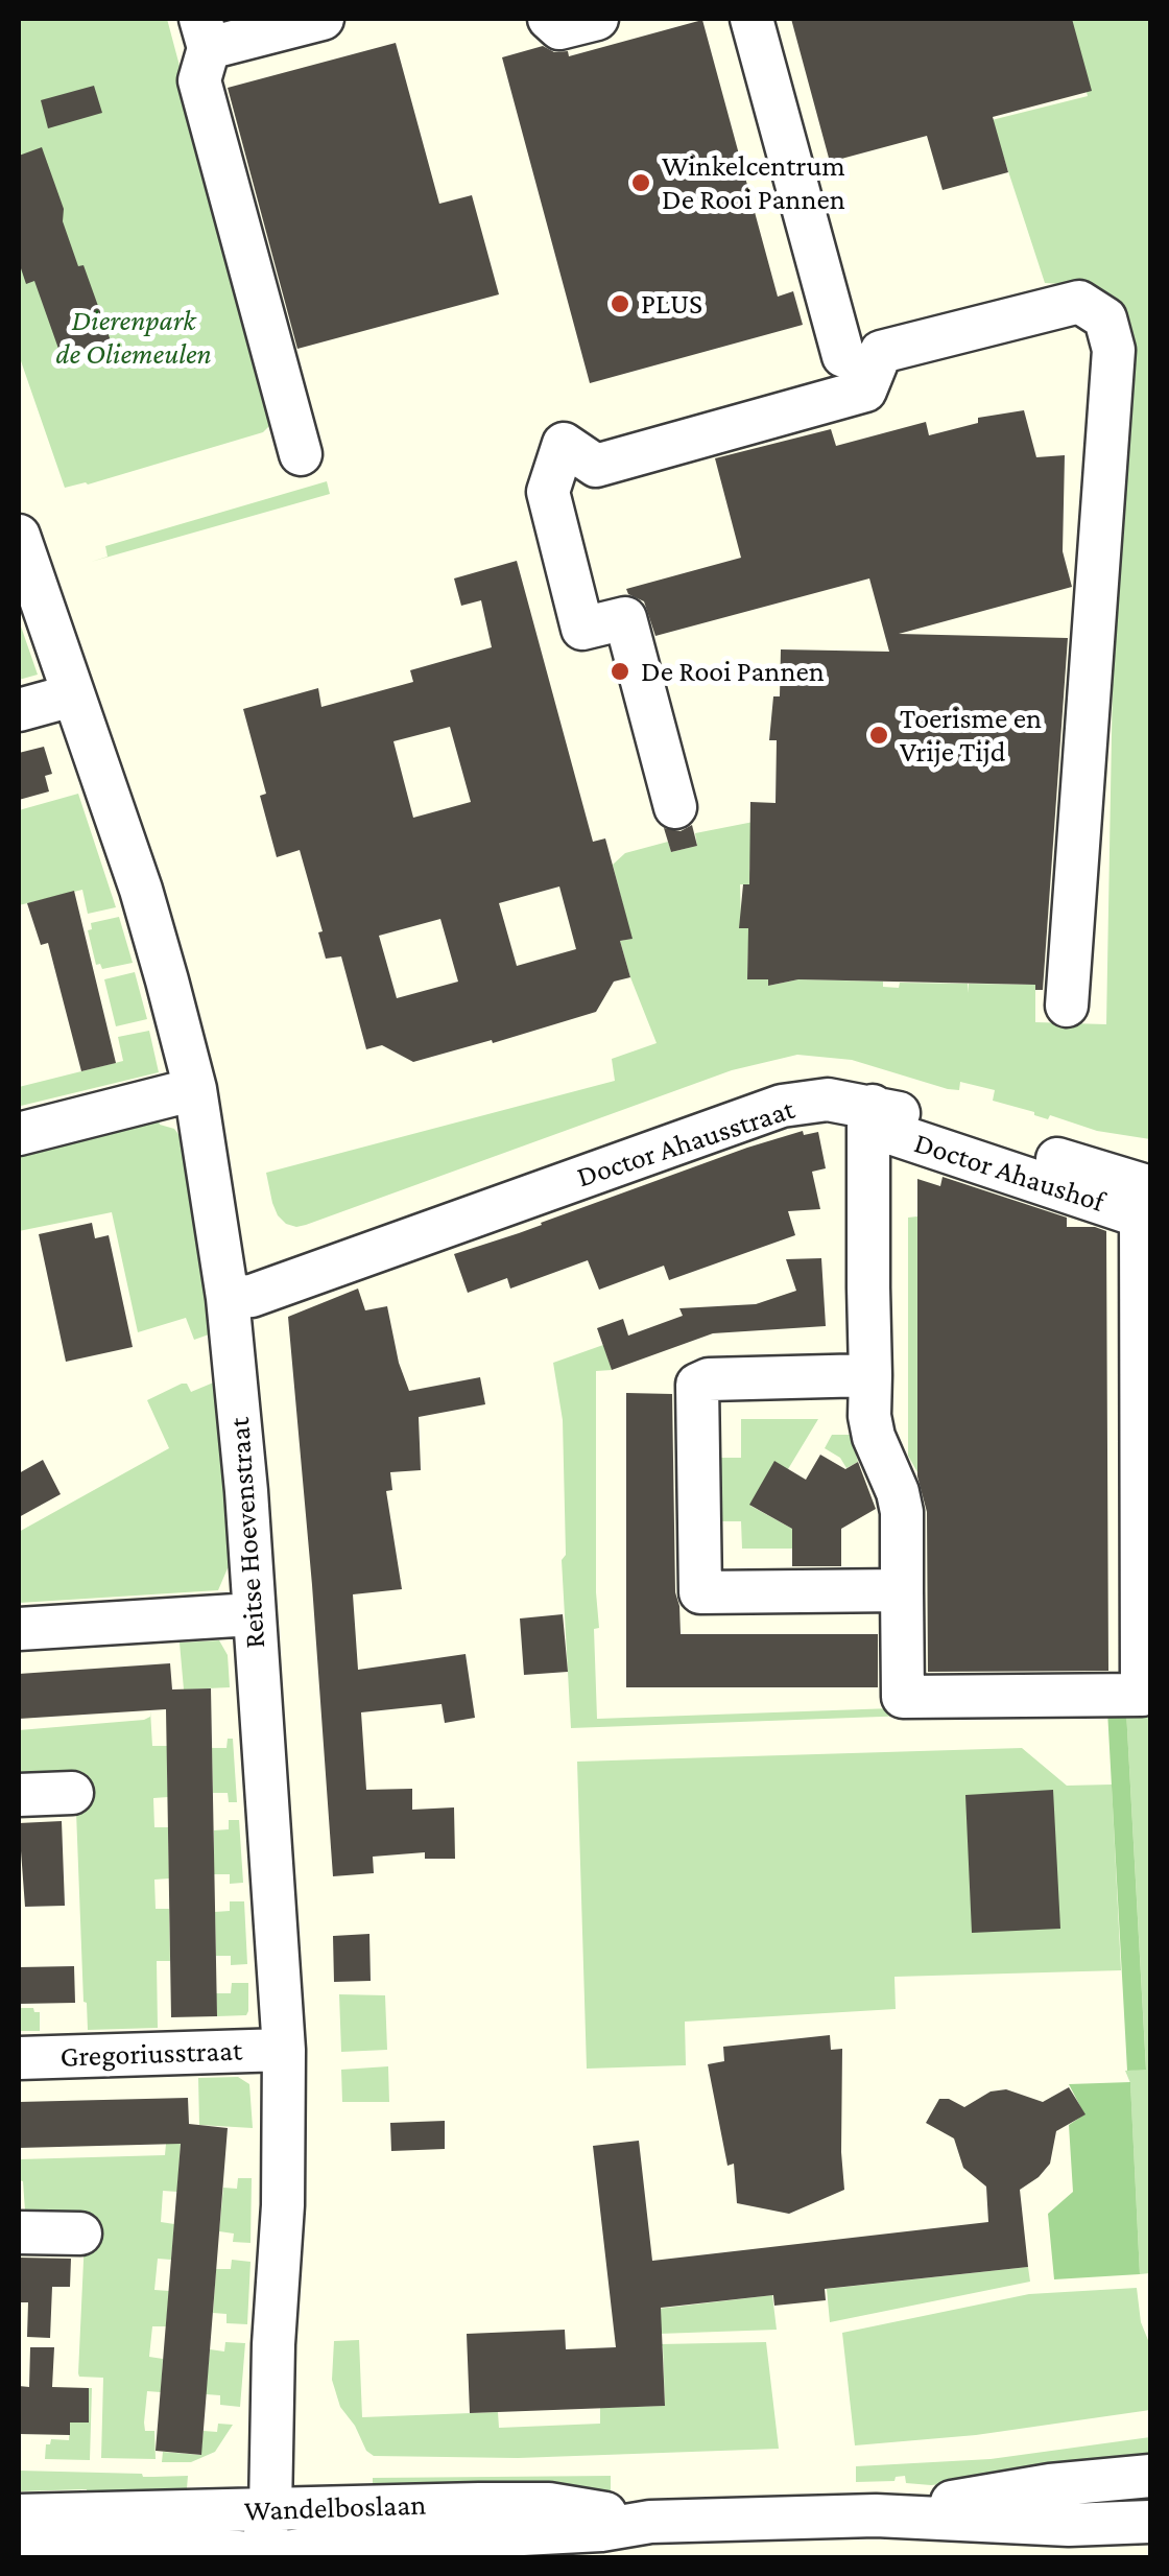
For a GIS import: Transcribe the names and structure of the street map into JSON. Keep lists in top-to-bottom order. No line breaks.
{"streets":{"street":["Doctor Ahausstraat","Doctor Ahaushof","Reitse Hoevenstraat","Gregoriusstraat","Wandelboslaan"]},"crossings":[["Doctor Ahausstraat","Doctor Ahaushof"],["Doctor Ahausstraat","Reitse Hoevenstraat"],["Reitse Hoevenstraat","Gregoriusstraat"],["Reitse Hoevenstraat","Wandelboslaan"]],"parks":["Dierenpark de Oliemeulen"],"places":["Winkelcentrum De Rooi Pannen","PLUS","De Rooi Pannen","Toerisme en Vrije Tijd"]}
